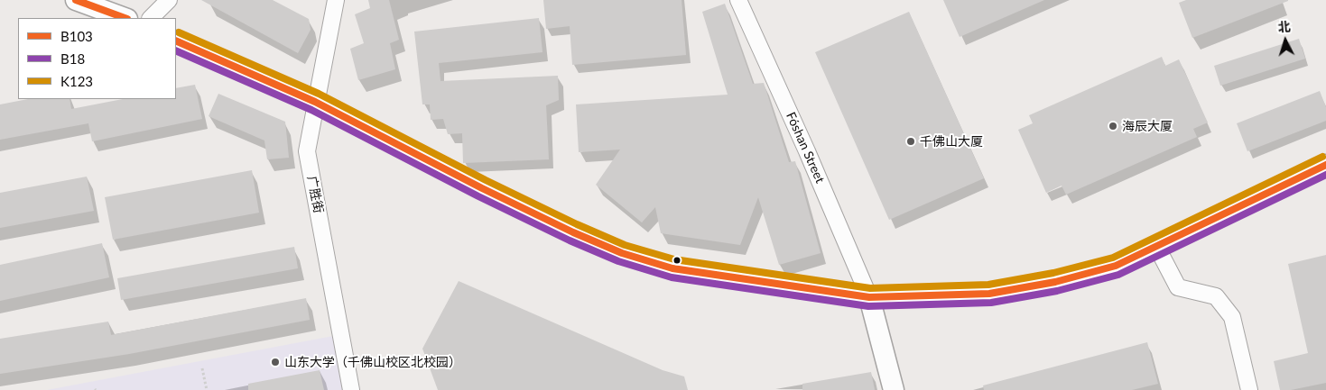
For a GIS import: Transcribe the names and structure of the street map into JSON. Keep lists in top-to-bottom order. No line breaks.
{"streets":{"street":["Fóshan Street","广胜街"]},"places":["海辰大厦","千佛山大厦","山东大学（千佛山校区北校园）"],"lines":["transit line B103","transit line K123","transit line B18"],"legend":["B103","B18","K123"],"north":"top"}
